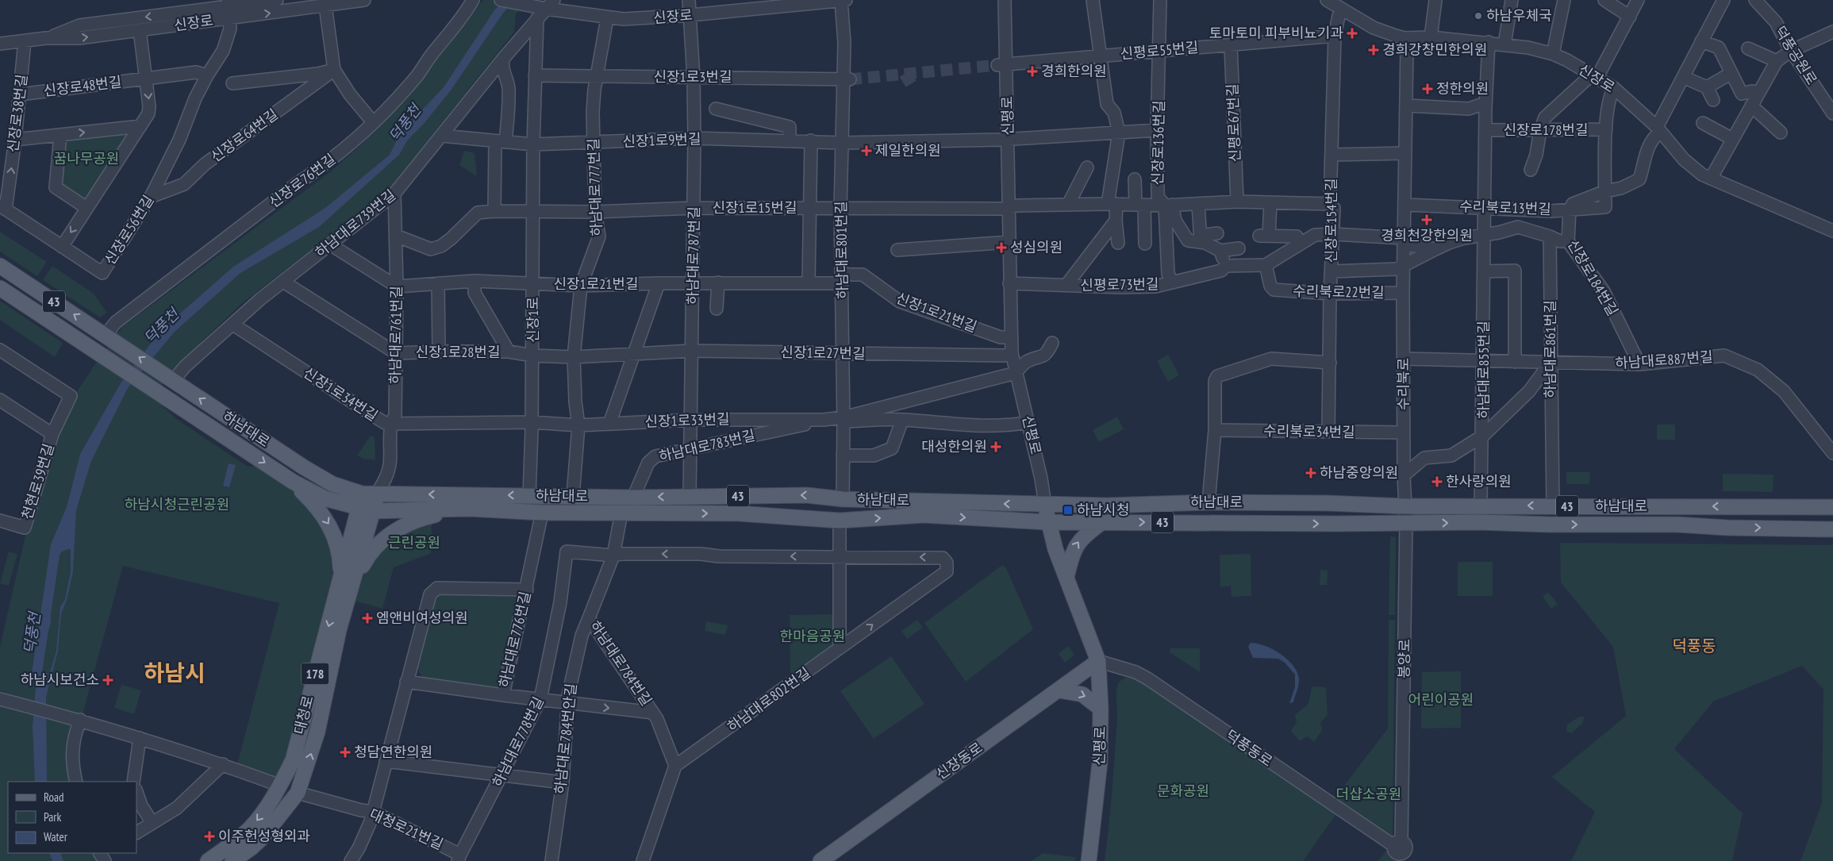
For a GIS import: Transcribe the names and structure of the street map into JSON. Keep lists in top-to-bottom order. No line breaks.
{"streets":{"main road":["신평로","43","하남대로","178","대청로","신장동로"],"street":["신장로","신평로55번길","덕풍공원로","신장1로3번길","신장로48번길","신장로38번길","신평로67번길","신장로178번길","신장로64번길","신장1로9번길","신장로136번길","신장로76번길","하남대로777번길","신장1로15번길","수리북로13번길","신장로154번길","하남대로739번길","신장로56번길","하남대로801번길","하남대로787번길","신장로184번길","신장1로21번길","신평로73번길","수리북로22번길","신장1로","하남대로761번길","하남대로861번길","신장1로28번길","신장1로27번길","하남대로887번길","하남대로855번길","수리북로","신장1로34번길","신장1로33번길","수리북로34번길","하남대로783번길","천현로39번길","하남대로776번길","봉양로","하남대로784번길","하남대로802번길","하남대로784번안길","하남대로778번길","덕풍동로","대청로21번길"]},"crossings":[["신장로","신장로38번길"],["신장로","신장로178번길"],["신장로","하남대로777번길"],["신장로","신장로154번길"],["신장로","하남대로739번길"],["신장로","신장로56번길"],["신장로","하남대로801번길"],["신장로","하남대로787번길"],["신장로","하남대로855번길"],["신장로","수리북로"],["신평로55번길","신평로"],["신평로55번길","신평로67번길"],["신평로55번길","신장로136번길"],["신평로55번길","신장로154번길"],["신장1로3번길","하남대로777번길"],["신장1로3번길","하남대로801번길"],["신장1로3번길","하남대로787번길"],["신장1로3번길","신장1로"],["신장로48번길","신장로38번길"],["신장로38번길","신장로56번길"],["신평로","신장1로9번길"],["신평로","신장1로15번길"],["신평로","신장1로21번길"],["신평로","신평로73번길"],["신평로","신장1로27번길"],["신평로","신장1로33번길"],["신평로","하남대로"],["신평로","덕풍동로"],["신평로","신장동로"],["신장로178번길","수리북로13번길"],["신장로178번길","하남대로855번길"],["신장로64번길","신장로56번길"],["신장1로9번길","신장로136번길"],["신장1로9번길","하남대로777번길"],["신장1로9번길","하남대로801번길"],["신장1로9번길","하남대로787번길"],["신장1로9번길","신장1로"],["신장로136번길","신평로73번길"],["신장로76번길","하남대로"],["하남대로777번길","신장1로15번길"],["하남대로777번길","신장1로21번길"],["하남대로777번길","신장1로27번길"],["하남대로777번길","신장1로33번길"],["하남대로777번길","하남대로"],["신장1로15번길","하남대로801번길"],["신장1로15번길","하남대로787번길"],["신장1로15번길","신장1로21번길"],["신장1로15번길","신장1로"],["신장1로15번길","하남대로761번길"],["수리북로13번길","신장로184번길"],["수리북로13번길","하남대로855번길"],["수리북로13번길","수리북로"],["신장로154번길","수리북로22번길"],["신장로154번길","수리북로34번길"],["하남대로739번길","신장1로"],["하남대로739번길","하남대로761번길"],["하남대로739번길","신장1로28번길"],["하남대로739번길","신장1로34번길"],["하남대로739번길","하남대로"],["하남대로801번길","신장1로21번길"],["하남대로801번길","신장1로27번길"],["하남대로801번길","신장1로33번길"],["하남대로801번길","하남대로"],["하남대로787번길","신장1로21번길"],["하남대로787번길","신장1로27번길"],["하남대로787번길","신장1로33번길"],["하남대로787번길","하남대로"],["하남대로787번길","하남대로783번길"],["신장로184번길","하남대로887번길"],["신장1로21번길","신장1로"],["신장1로21번길","하남대로761번길"],["신장1로21번길","신장1로27번길"],["신평로73번길","수리북로22번길"],["수리북로22번길","수리북로"],["신장1로","신장1로28번길"],["신장1로","신장1로27번길"],["신장1로","신장1로34번길"],["신장1로","신장1로33번길"],["신장1로","하남대로"],["하남대로761번길","신장1로28번길"],["하남대로761번길","신장1로34번길"],["하남대로761번길","하남대로"],["하남대로761번길","대청로"],["하남대로861번길","하남대로887번길"],["하남대로861번길","하남대로"],["신장1로28번길","신장1로27번길"],["하남대로887번길","하남대로855번길"],["하남대로887번길","수리북로"],["하남대로855번길","하남대로"],["수리북로","하남대로"],["수리북로","수리북로34번길"],["수리북로","봉양로"],["신장1로34번길","신장1로33번길"],["신장1로33번길","하남대로783번길"],["하남대로","하남대로783번길"],["하남대로","하남대로776번길"],["하남대로","봉양로"],["하남대로","하남대로784번길"],["하남대로","대청로"],["하남대로783번길","하남대로784번길"],["봉양로","덕풍동로"],["하남대로784번길","하남대로802번길"],["하남대로784번길","하남대로784번안길"],["하남대로784번길","하남대로778번길"],["대청로","대청로21번길"],["하남대로778번길","대청로21번길"],["덕풍동로","신장동로"]],"districts":["덕풍동","하남시"],"water":["덕풍천"],"parks":["꿈나무공원","하남시청근린공원","근린공원","한마음공원","어린이공원","문화공원","더샵소공원"],"places":{"other":["하남우체국"],"health":["토마토미 피부비뇨기과","경희강창민한의원","경희한의원","정한의원","제일한의원","경희천강한의원","성심의원","대성한의원","하남중앙의원","한사랑의원","엠앤비여성의원","하남시보건소","청담연한의원","이주헌성형외과"],"transit":["하남시청"]},"legend":["Road","Park","Water"]}
